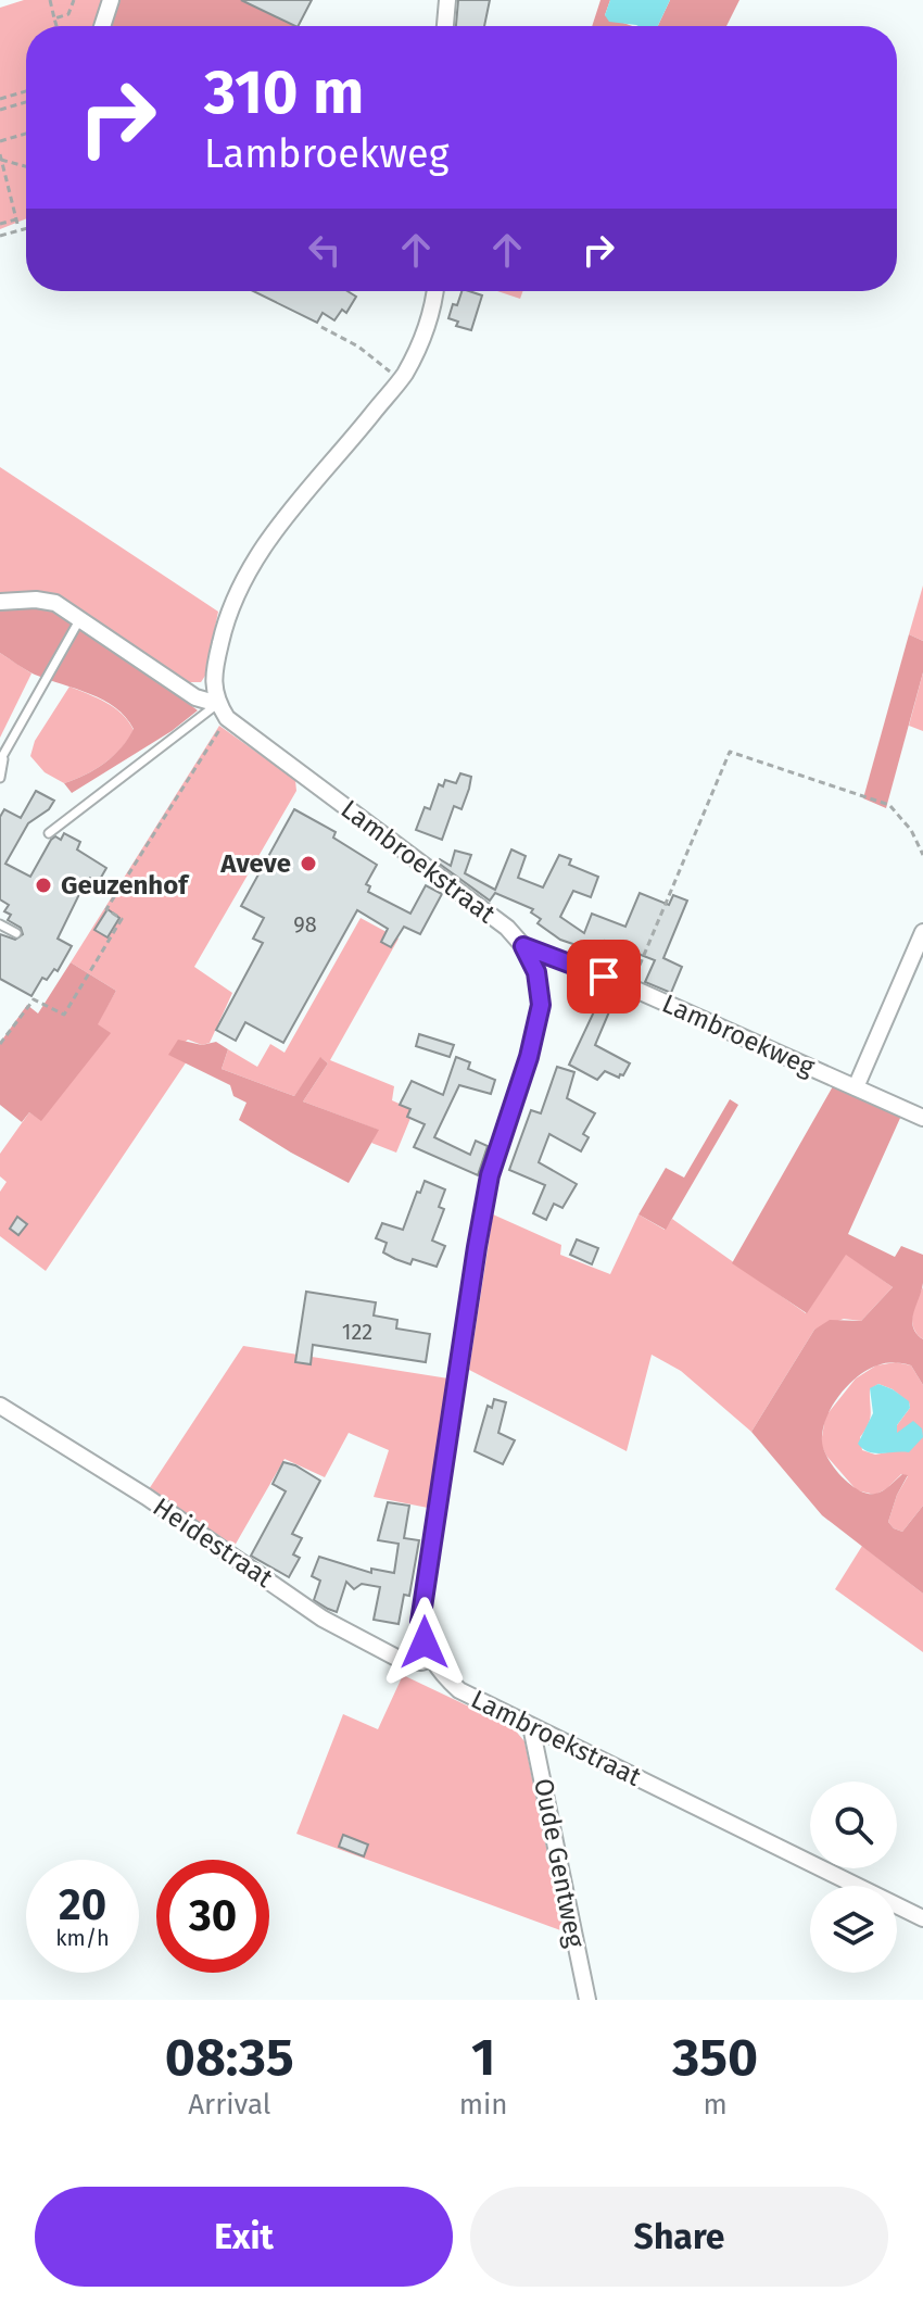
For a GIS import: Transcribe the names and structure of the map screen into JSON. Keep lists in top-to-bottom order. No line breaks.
{"streets":{"street":["Lambroekstraat","Lambroekweg","Heidestraat","Oude Gentweg"]},"crossings":[["Lambroekstraat","Lambroekweg"],["Lambroekstraat","Heidestraat"],["Lambroekstraat","Oude Gentweg"]],"places":["Aveve","Geuzenhof"],"house_numbers":["98","122"],"page":{"turn":["310 m","Lambroekweg"],"speed":"20 km/h","limit":"30","eta":["08:35","Arrival","1","min","350","m"],"buttons":["Exit","Share"]}}
